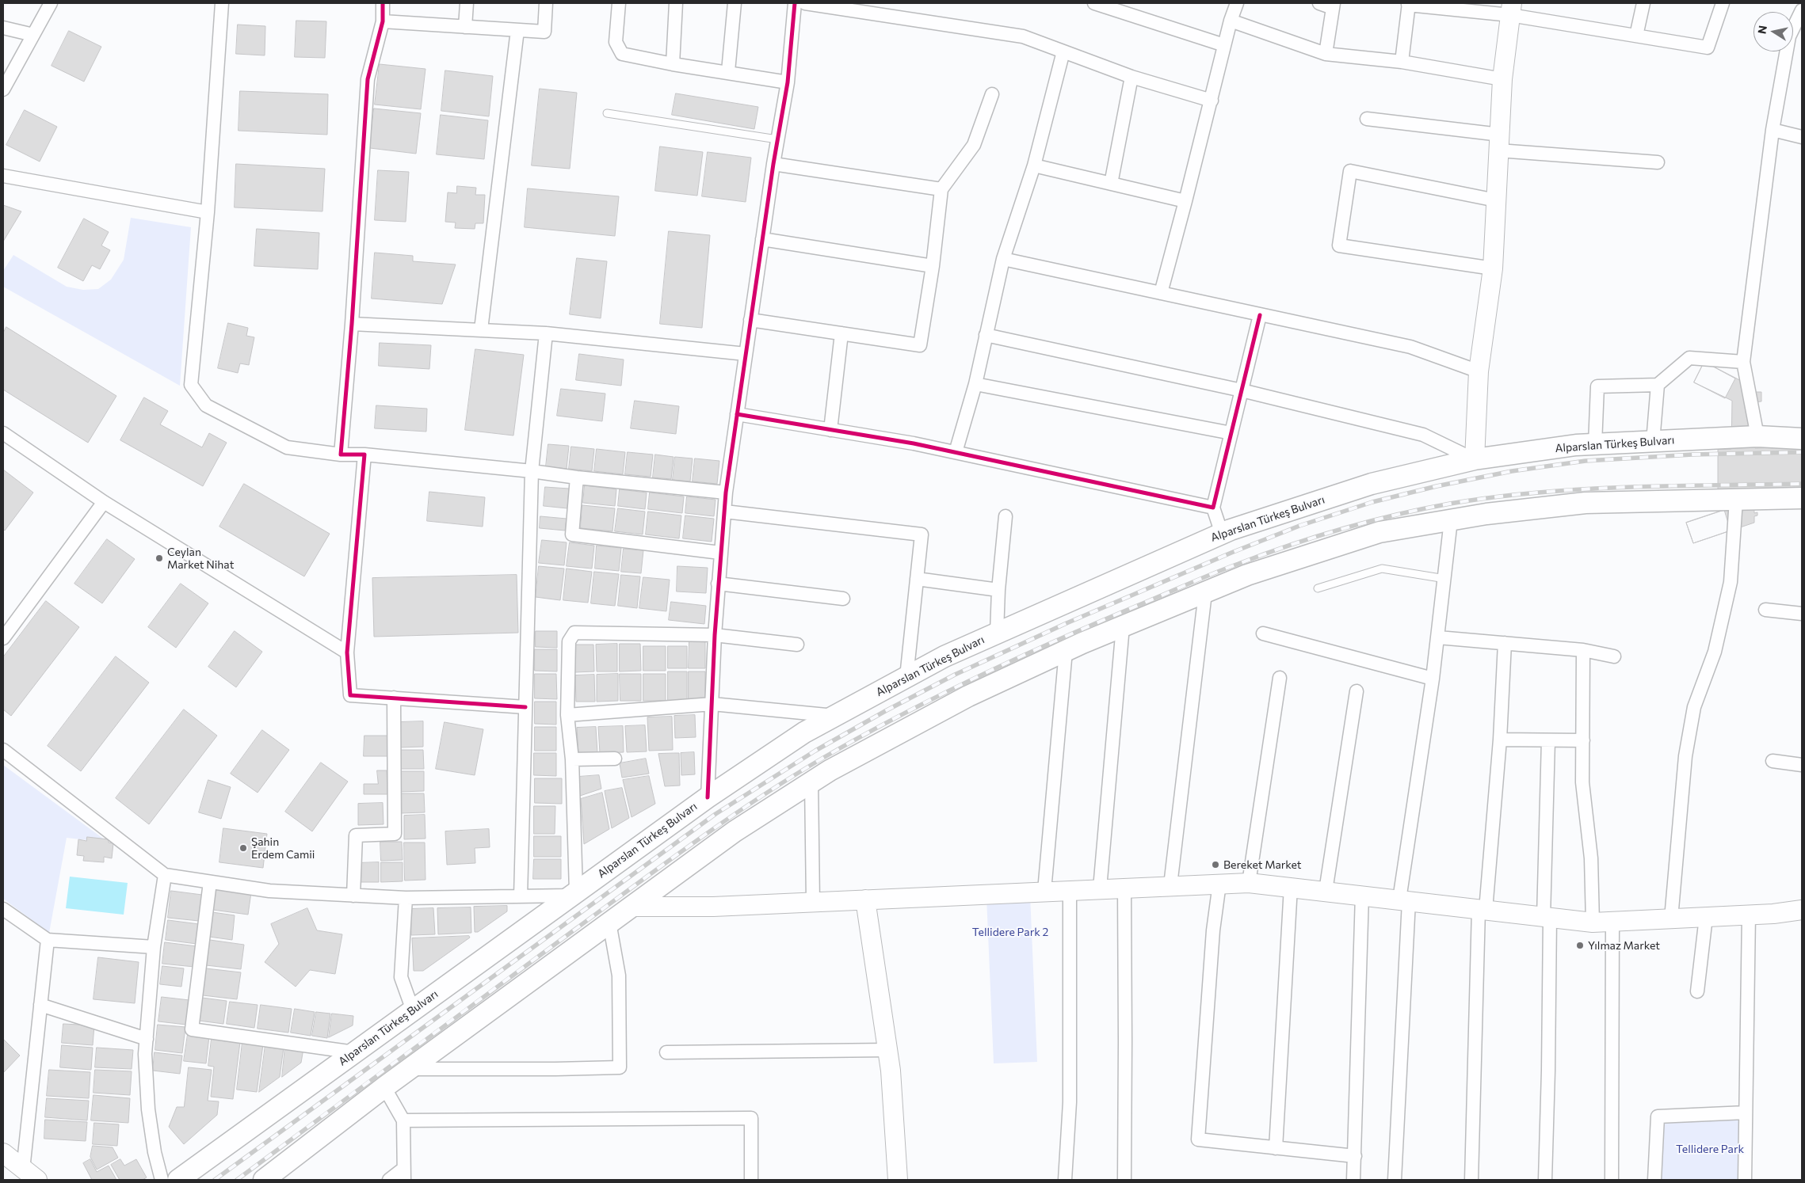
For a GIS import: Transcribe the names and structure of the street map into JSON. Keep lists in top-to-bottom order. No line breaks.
{"streets":{"main road":["Alparslan Türkeş Bulvarı"]},"parks":["Tellidere Park 2","Tellidere Park"],"places":["Ceylan Market Nihat","Şahin Erdem Camii","Bereket Market","Yılmaz Market"],"north":"left"}
